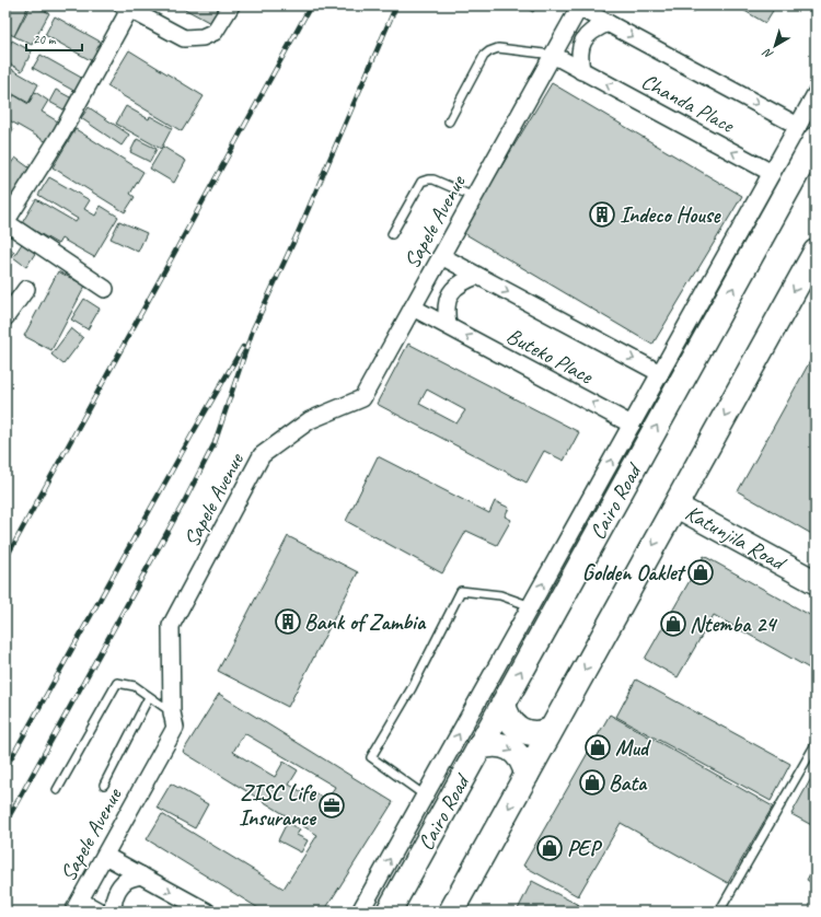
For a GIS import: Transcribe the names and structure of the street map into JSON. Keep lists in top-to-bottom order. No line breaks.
{"streets":{"main road":["Cairo Road"],"street":["Chanda Place","Sapele Avenue","Buteko Place","Katunjila Road"]},"crossings":[["Chanda Place","Sapele Avenue"],["Chanda Place","Cairo Road"],["Sapele Avenue","Buteko Place"]],"places":{"building":["Indeco House","Bank of Zambia"],"shop":["Golden Oaklet","Ntemba 24","Mud","Bata","PEP"],"office":["ZISC Life Insurance"]},"scale_bar":"20 m","north":"bottom left"}
